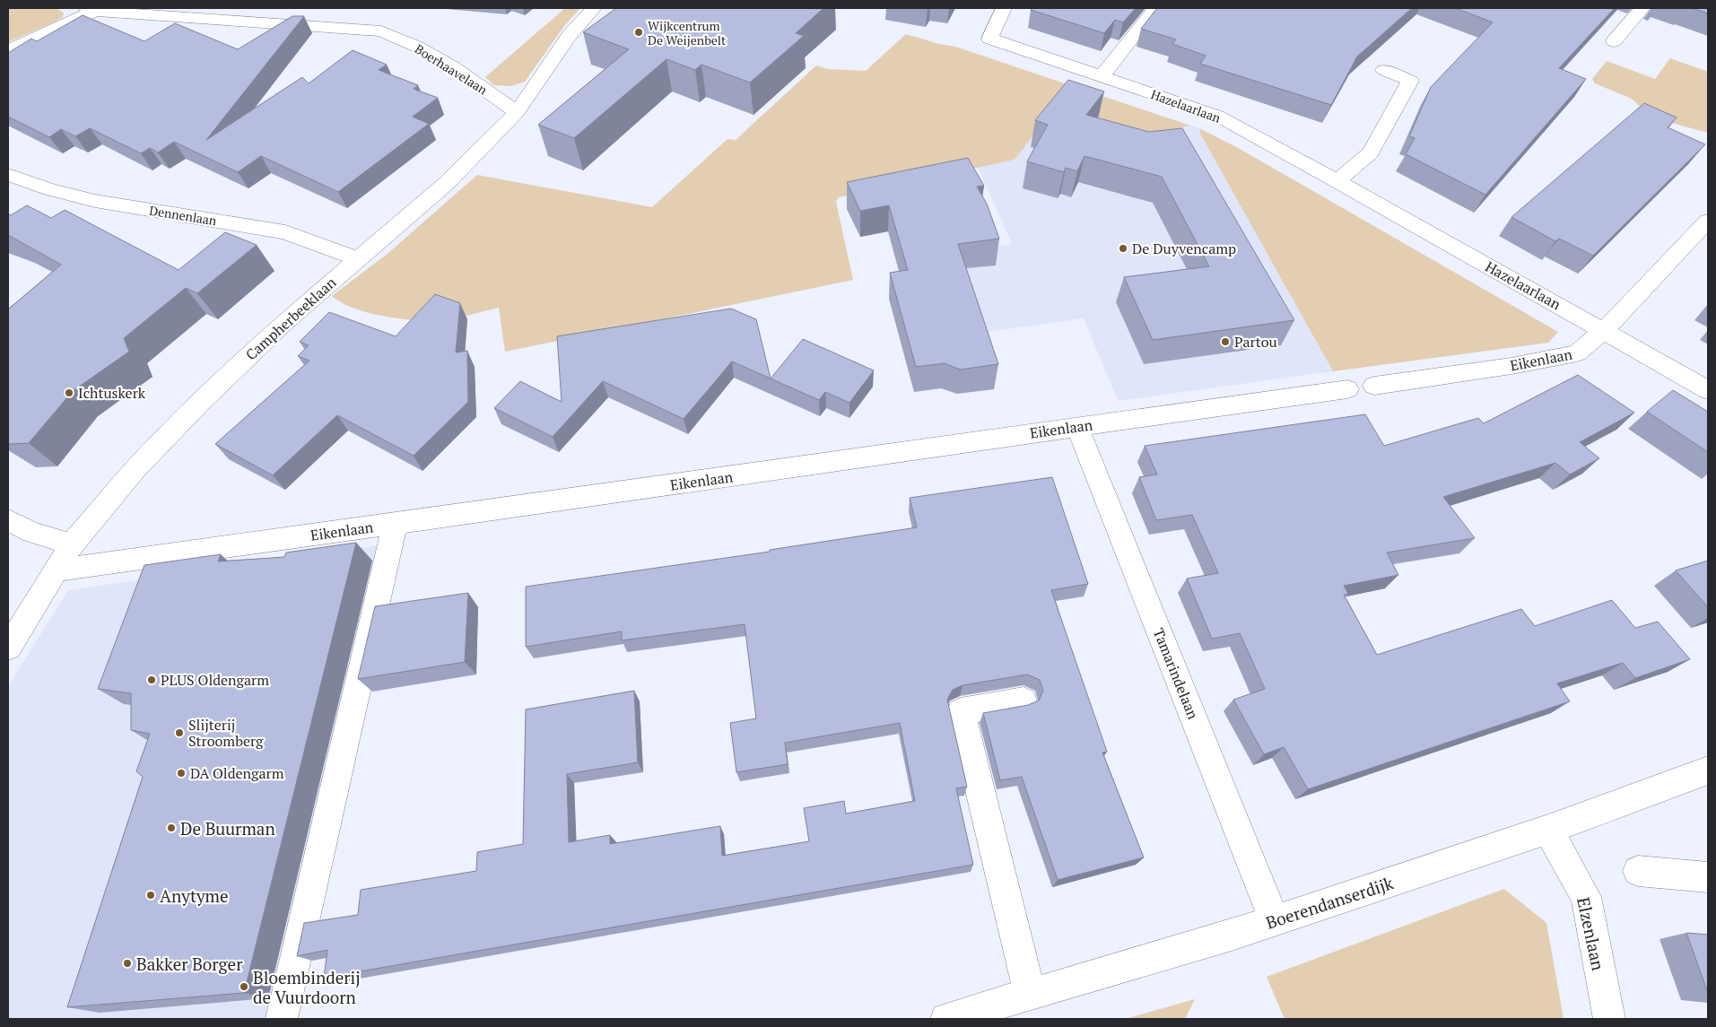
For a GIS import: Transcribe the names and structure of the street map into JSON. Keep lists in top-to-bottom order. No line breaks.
{"streets":{"street":["Boerhaavelaan","Hazelaarlaan","Dennenlaan","Campherbeeklaan","Eikenlaan","Tamarindelaan","Boerendanserdijk","Elzenlaan"]},"crossings":[["Boerhaavelaan","Campherbeeklaan"],["Hazelaarlaan","Eikenlaan"],["Dennenlaan","Campherbeeklaan"],["Campherbeeklaan","Eikenlaan"],["Eikenlaan","Tamarindelaan"],["Tamarindelaan","Boerendanserdijk"],["Boerendanserdijk","Elzenlaan"]],"places":["Wijkcentrum De Weijenbelt","De Duyvencamp","Partou","Ichtuskerk","PLUS Oldengarm","Slijterij Stroomberg","DA Oldengarm","De Buurman","Anytyme","Bakker Borger","Bloembinderij de Vuurdoorn"]}
